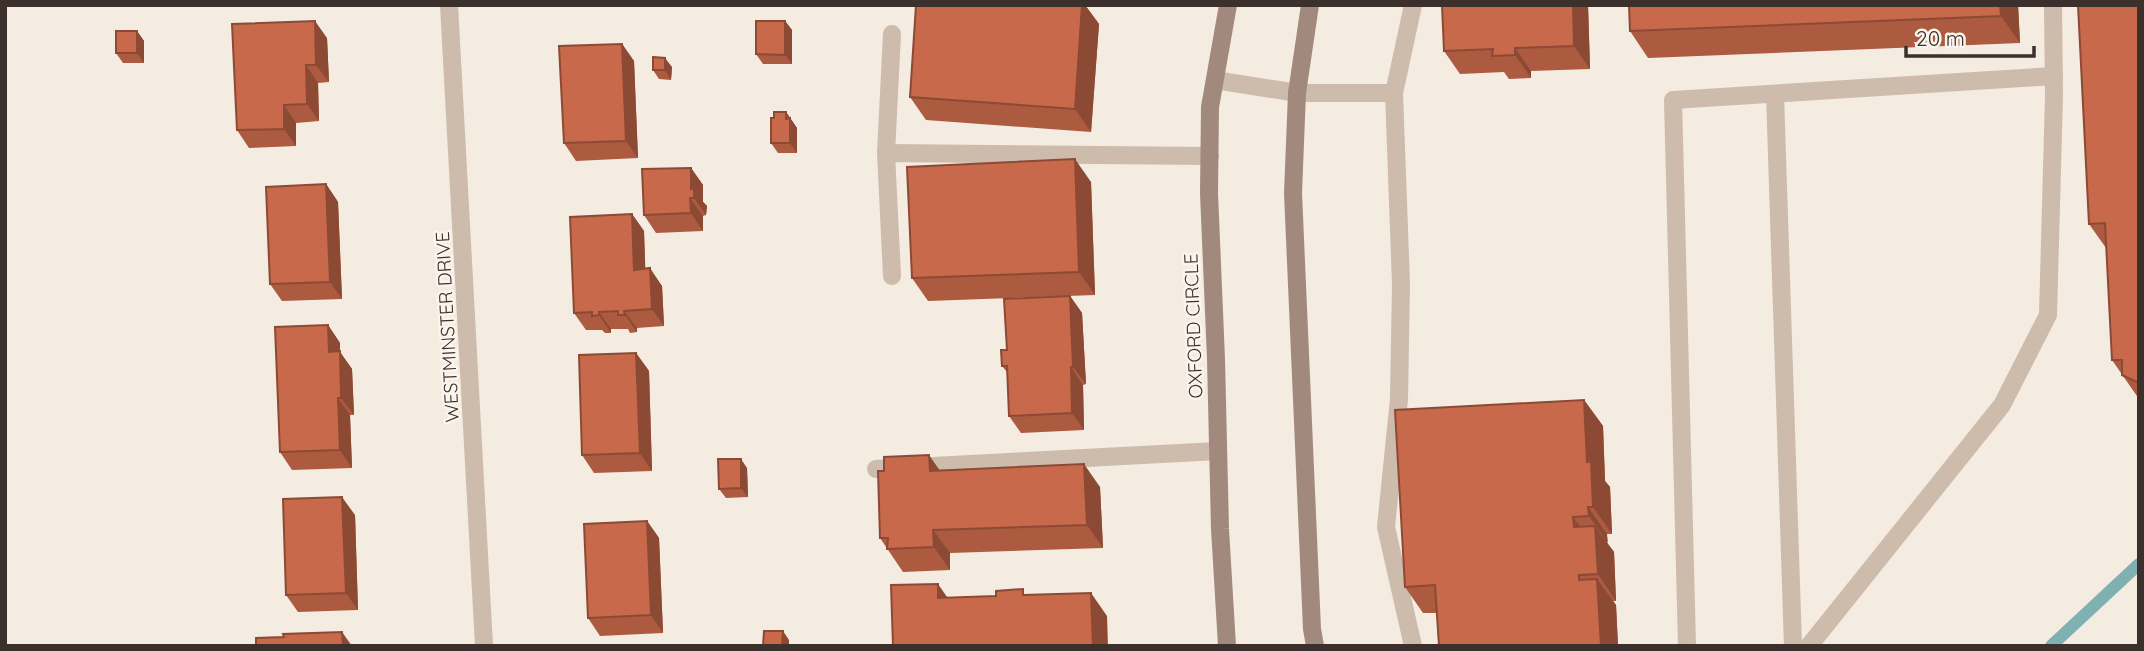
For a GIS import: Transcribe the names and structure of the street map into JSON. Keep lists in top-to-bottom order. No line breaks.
{"streets":{"street":["OXFORD CIRCLE","WESTMINSTER DRIVE"]},"scale_bar":"20 m"}
